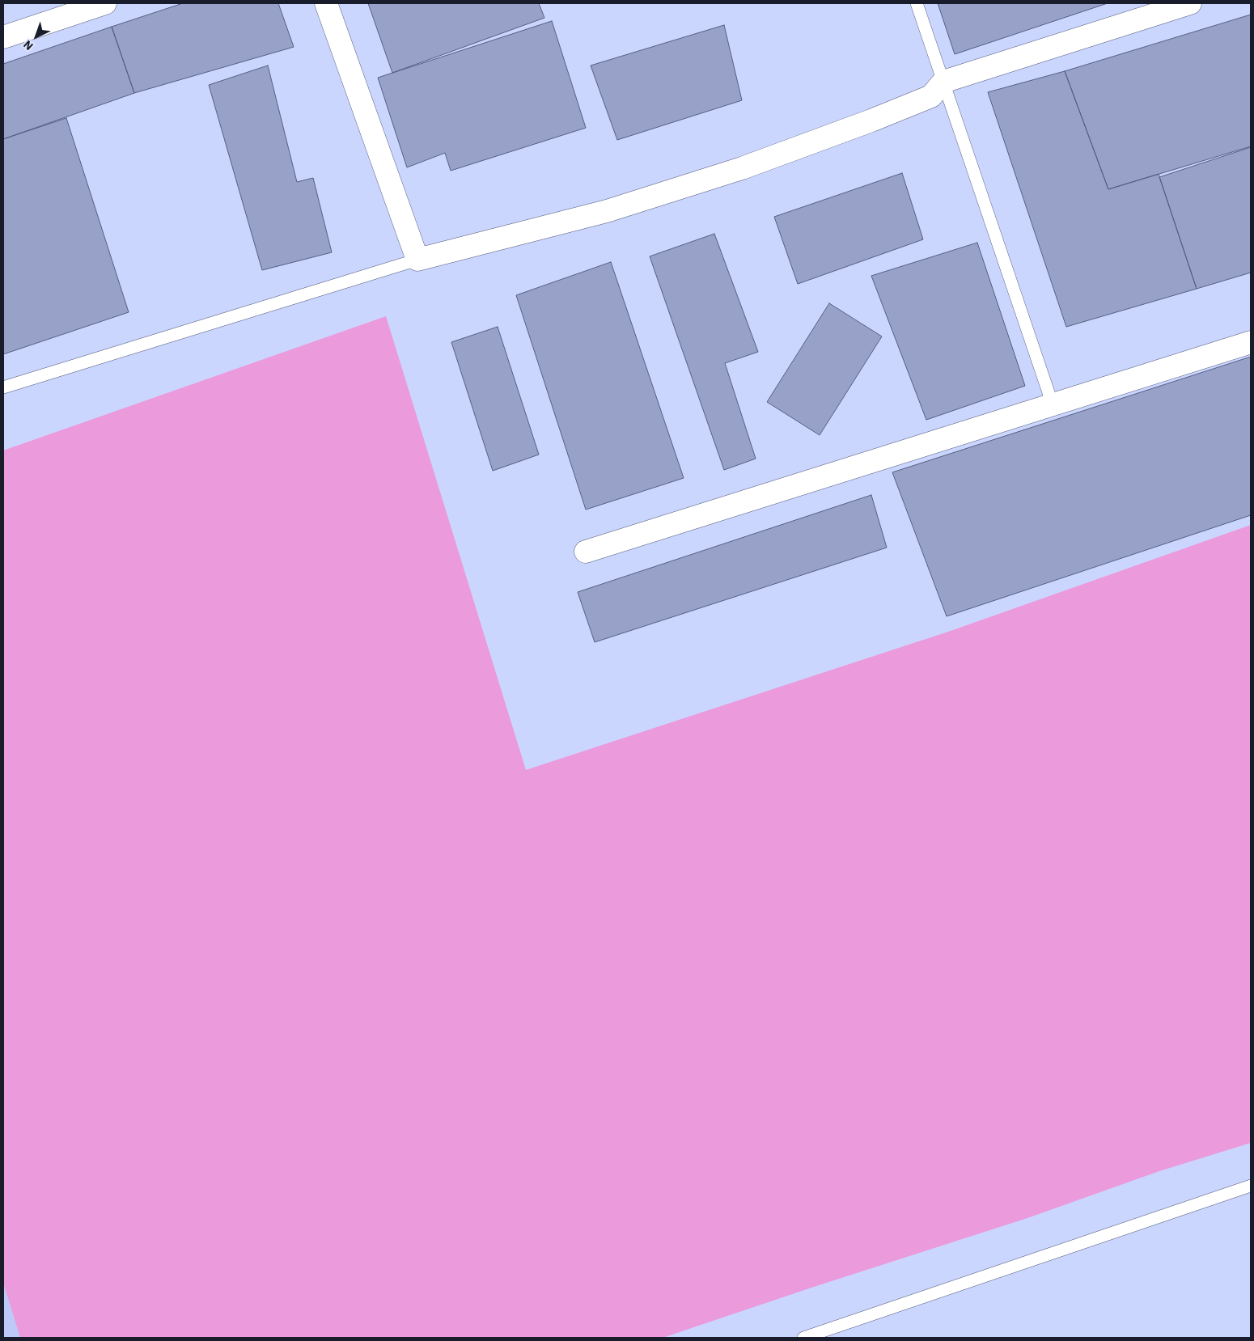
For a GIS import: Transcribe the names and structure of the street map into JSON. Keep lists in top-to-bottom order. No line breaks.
{"north":"bottom left"}
